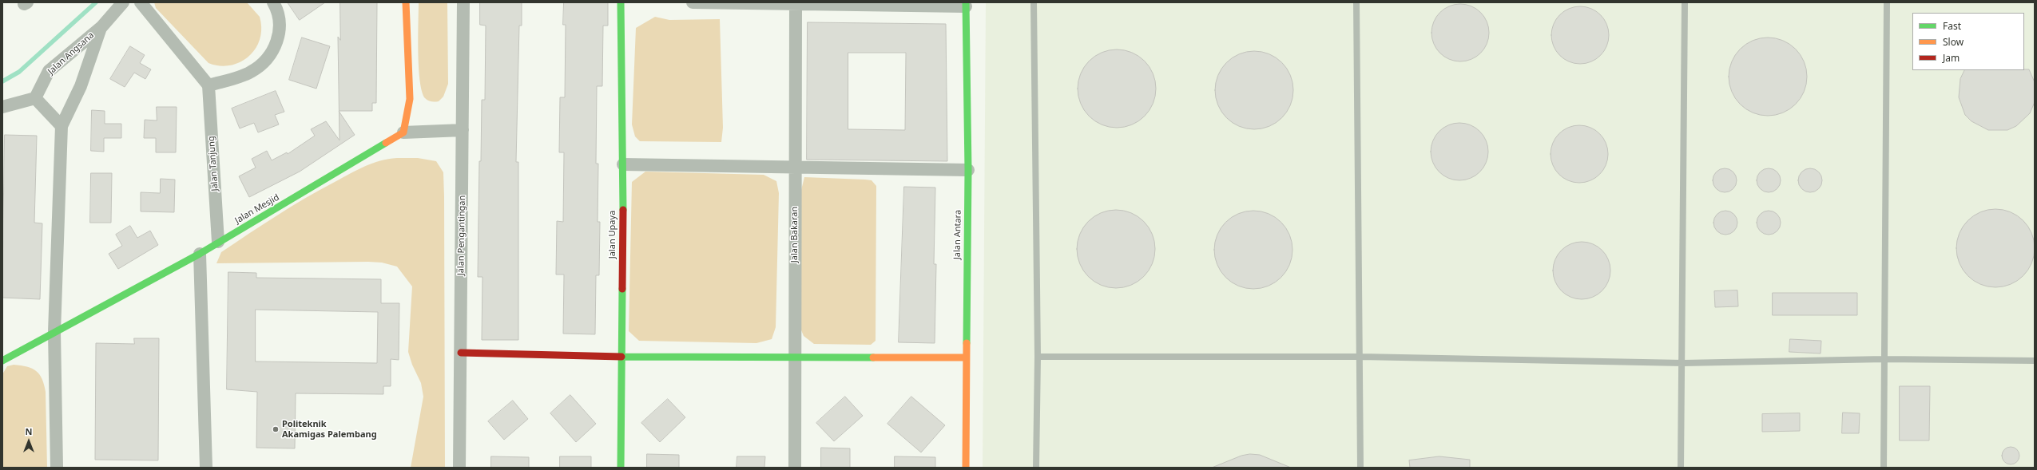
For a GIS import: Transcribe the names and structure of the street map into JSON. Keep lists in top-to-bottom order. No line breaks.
{"streets":{"street":["Jalan Angsana","Jalan Tanjung","Jalan Mesjid","Jalan Upaya","Jalan Bakaran","Jalan Antara","Jalan Pengantingan"]},"crossings":[["Jalan Tanjung","Jalan Mesjid"]],"places":["Politeknik Akamigas Palembang"],"legend":["Fast","Slow","Jam"],"north":"top"}
